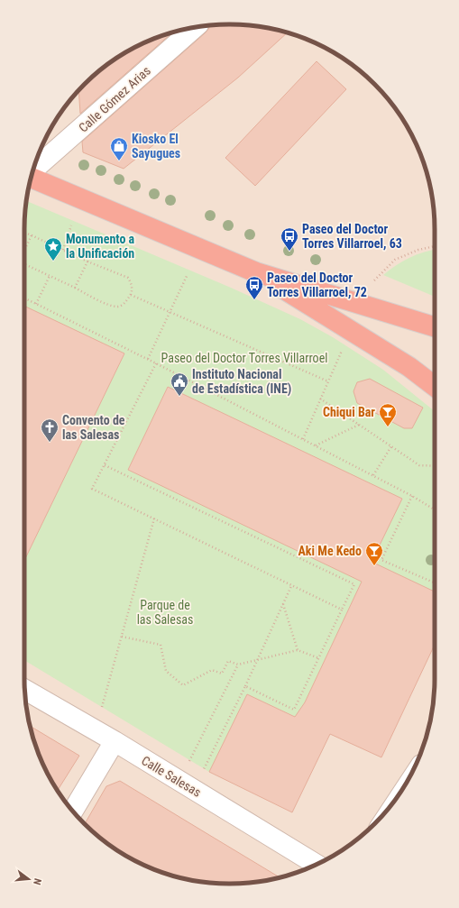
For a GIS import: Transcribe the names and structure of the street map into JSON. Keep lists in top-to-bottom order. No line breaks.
{"streets":{"street":["Calle Gómez Arias","Calle Salesas"]},"parks":["Paseo del Doctor Torres Villarroel","Parque de las Salesas"],"places":{"shop":["Kiosko El Sayugues"],"bus stop":["Paseo del Doctor Torres Villarroel, 63","Paseo del Doctor Torres Villarroel, 72"],"place":["Monumento a la Unificación"],"public building":["Instituto Nacional de Estadística (INE)"],"bar":["Chiqui Bar","Aki Me Kedo"],"church":["Convento de las Salesas"]},"north":"right"}
